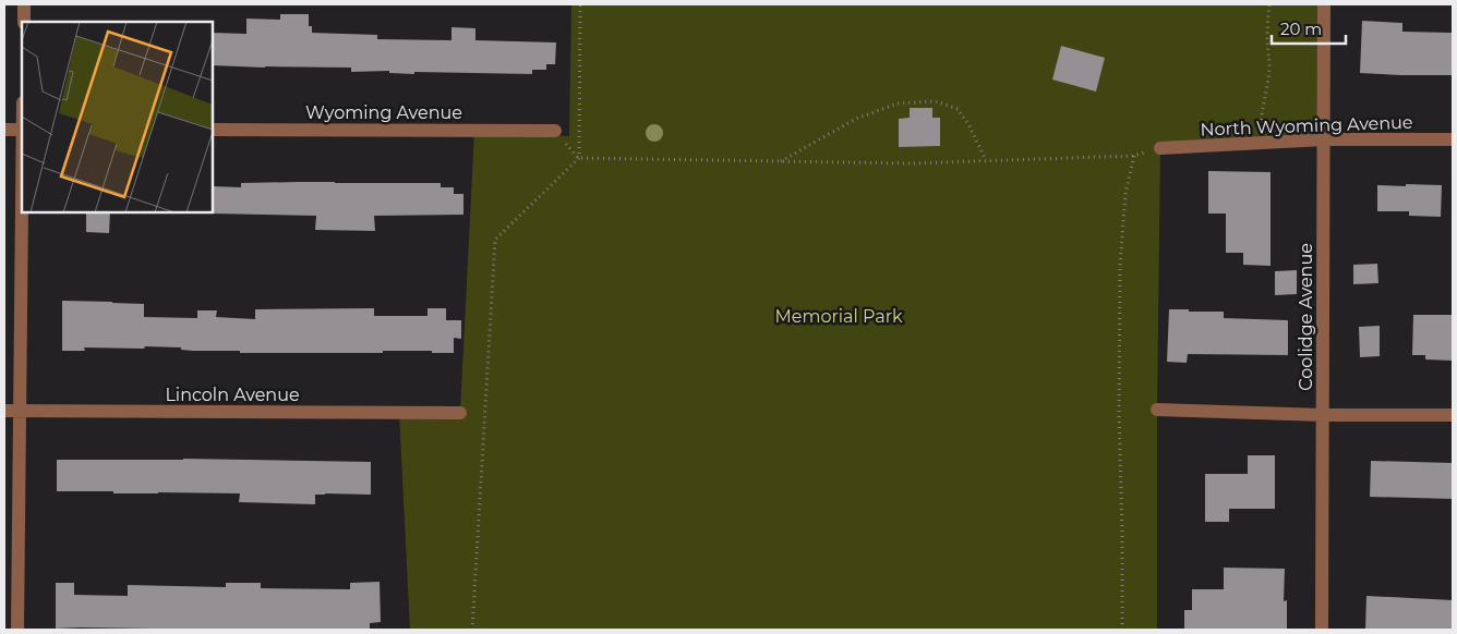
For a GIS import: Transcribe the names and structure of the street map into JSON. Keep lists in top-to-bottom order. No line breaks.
{"streets":{"street":["Wyoming Avenue","North Wyoming Avenue","Coolidge Avenue","Lincoln Avenue"]},"crossings":[["North Wyoming Avenue","Coolidge Avenue"]],"parks":["Memorial Park"],"scale_bar":"20 m"}
